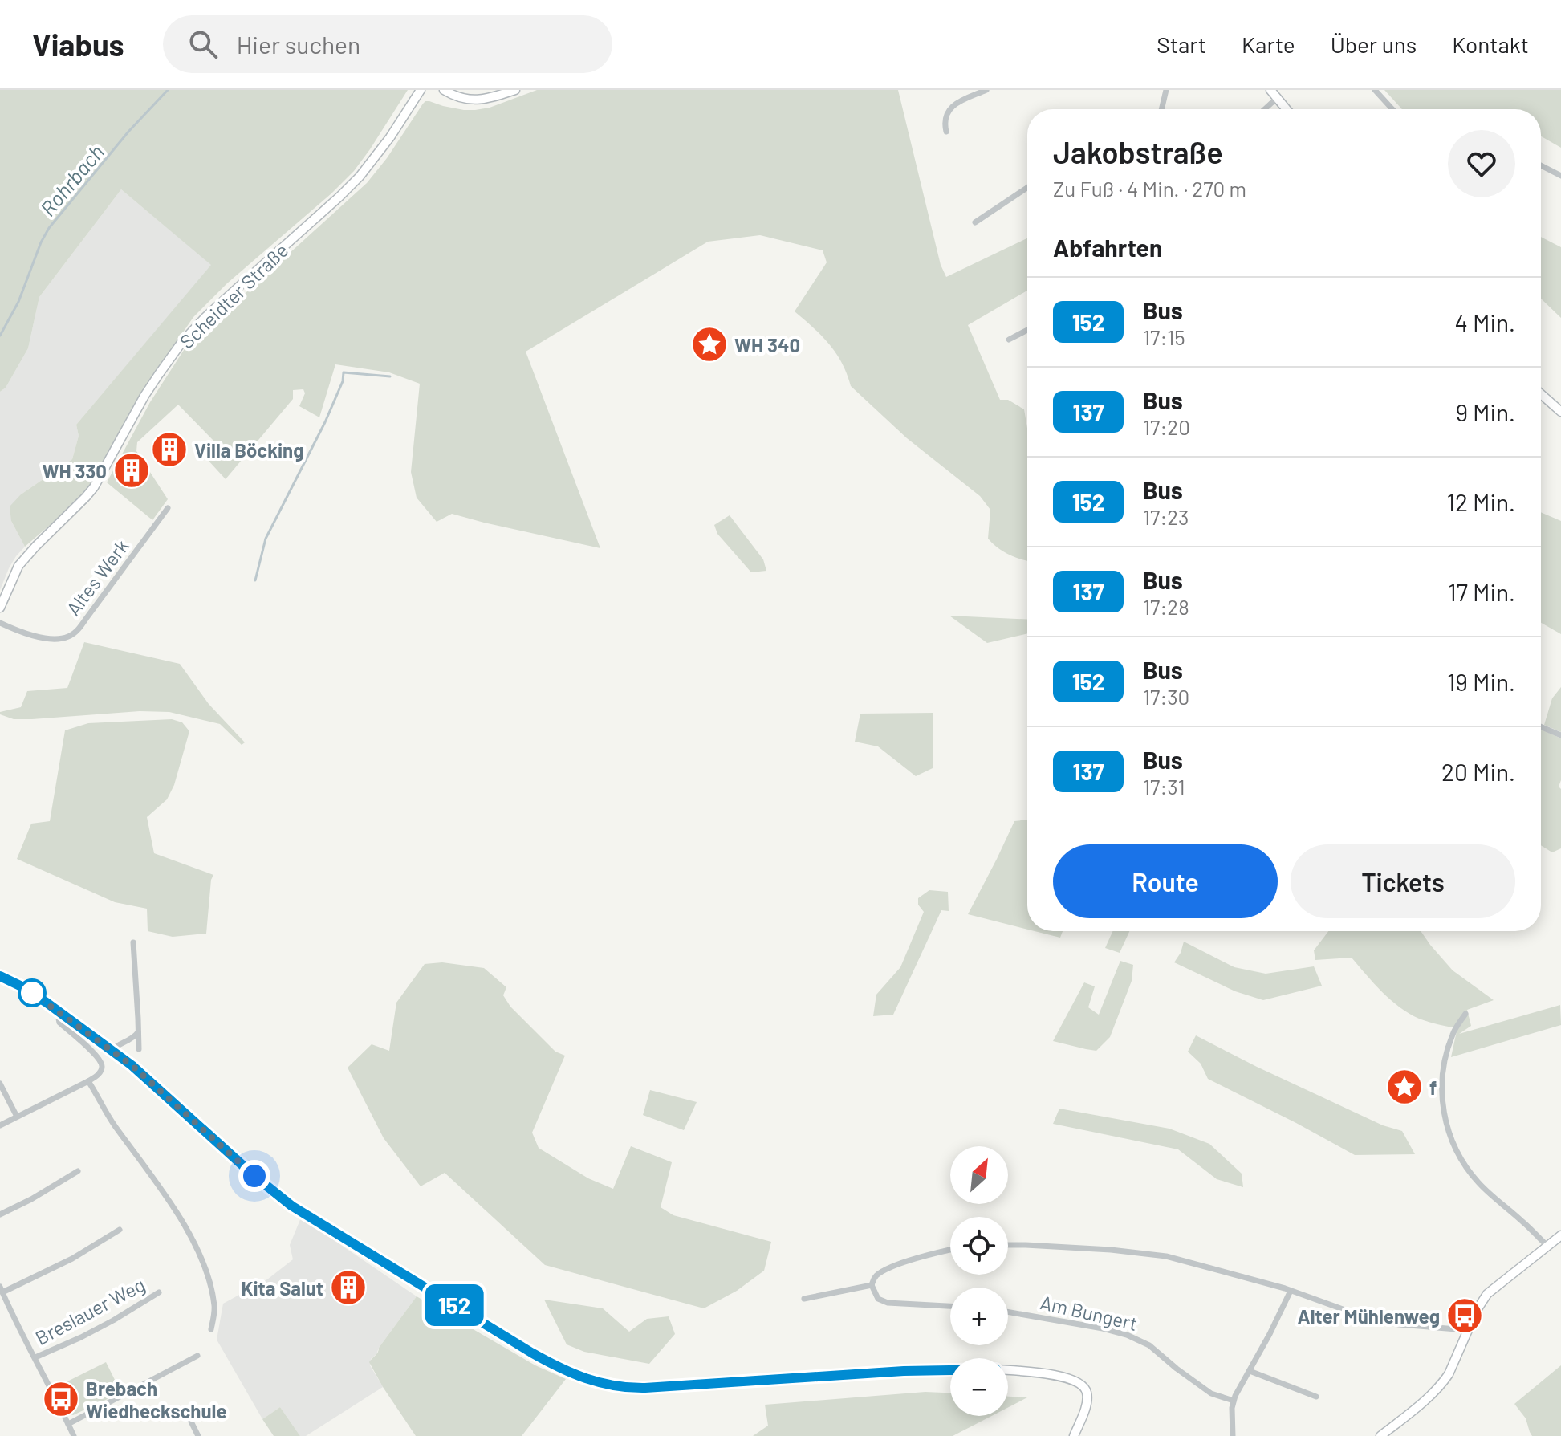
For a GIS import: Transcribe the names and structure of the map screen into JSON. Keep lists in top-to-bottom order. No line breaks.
{"streets":{"street":["Scheidter Straße","Altes Werk","Breslauer Weg","Am Bungert"]},"water":["Rohrbach"],"places":{"place":["WH 340","f"],"building":["Villa Böcking","WH 330","Kita Salut"],"bus stop":["Alter Mühlenweg","Brebach Wiedheckschule"]},"lines":["bus line 152"],"north":"top right","page":{"header":"Viabus","search":"Hier suchen","nav":["Start","Karte","Über uns","Kontakt"],"on_map":"152","heading":[["Jakobstraße","Zu Fuß · 4 Min. · 270 m"],"Abfahrten"],"list":[{"mark":"152","name":"Bus","note":"17:15","value":"4 Min."},{"mark":"137","name":"Bus","note":"17:20","value":"9 Min."},{"mark":"152","name":"Bus","note":"17:23","value":"12 Min."},{"mark":"137","name":"Bus","note":"17:28","value":"17 Min."},{"mark":"152","name":"Bus","note":"17:30","value":"19 Min."},{"mark":"137","name":"Bus","note":"17:31","value":"20 Min."}],"buttons":["Route","Tickets"],"map_buttons":["+","−"]}}
